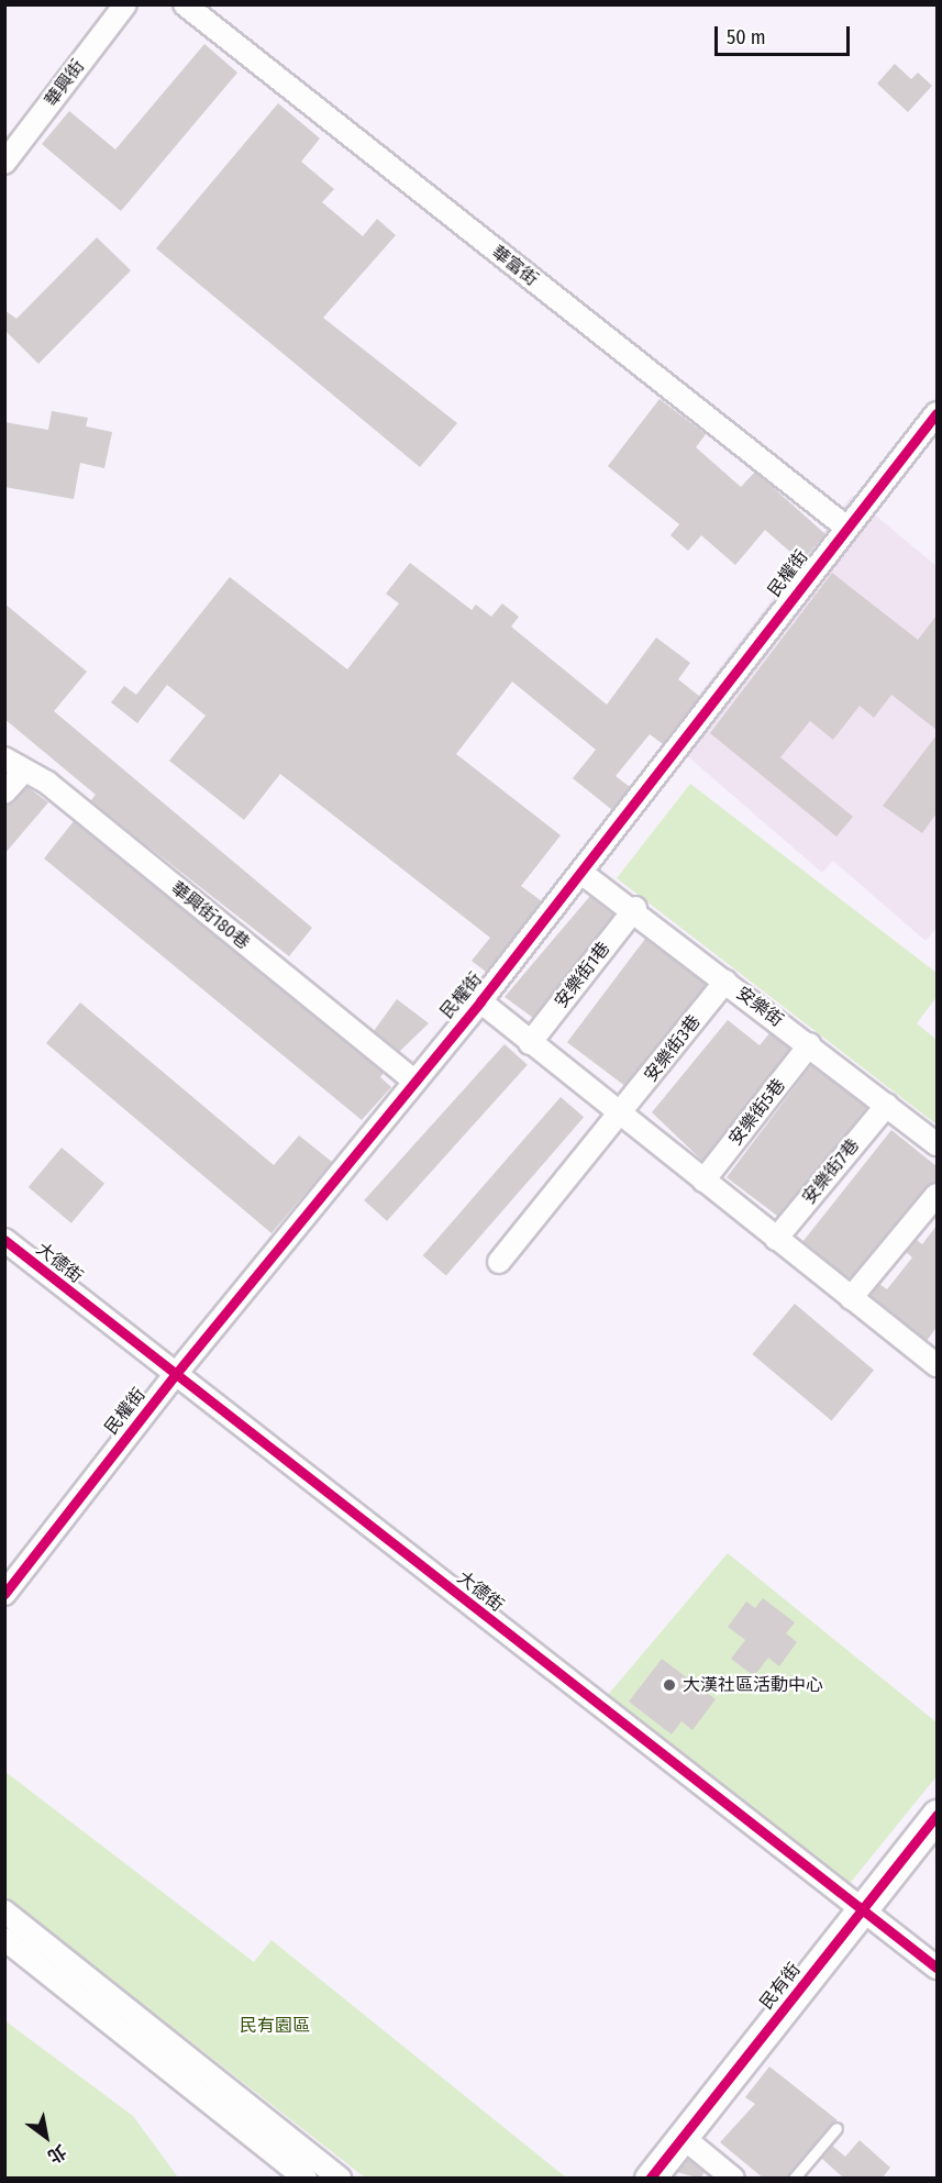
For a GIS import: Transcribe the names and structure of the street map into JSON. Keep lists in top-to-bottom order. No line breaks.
{"streets":{"street":["華興街","華富街","民權街","華興街180巷","安樂街1巷","安樂街","安樂街3巷","安樂街5巷","安樂街7巷","大德街","民有街"]},"crossings":[["華富街","民權街"],["民權街","華興街180巷"],["民權街","安樂街"],["民權街","大德街"],["安樂街1巷","安樂街"],["安樂街","安樂街3巷"],["安樂街","安樂街5巷"],["安樂街","安樂街7巷"],["大德街","民有街"]],"parks":["民有園區"],"places":["大漢社區活動中心"],"scale_bar":"50 m","north":"bottom right"}
